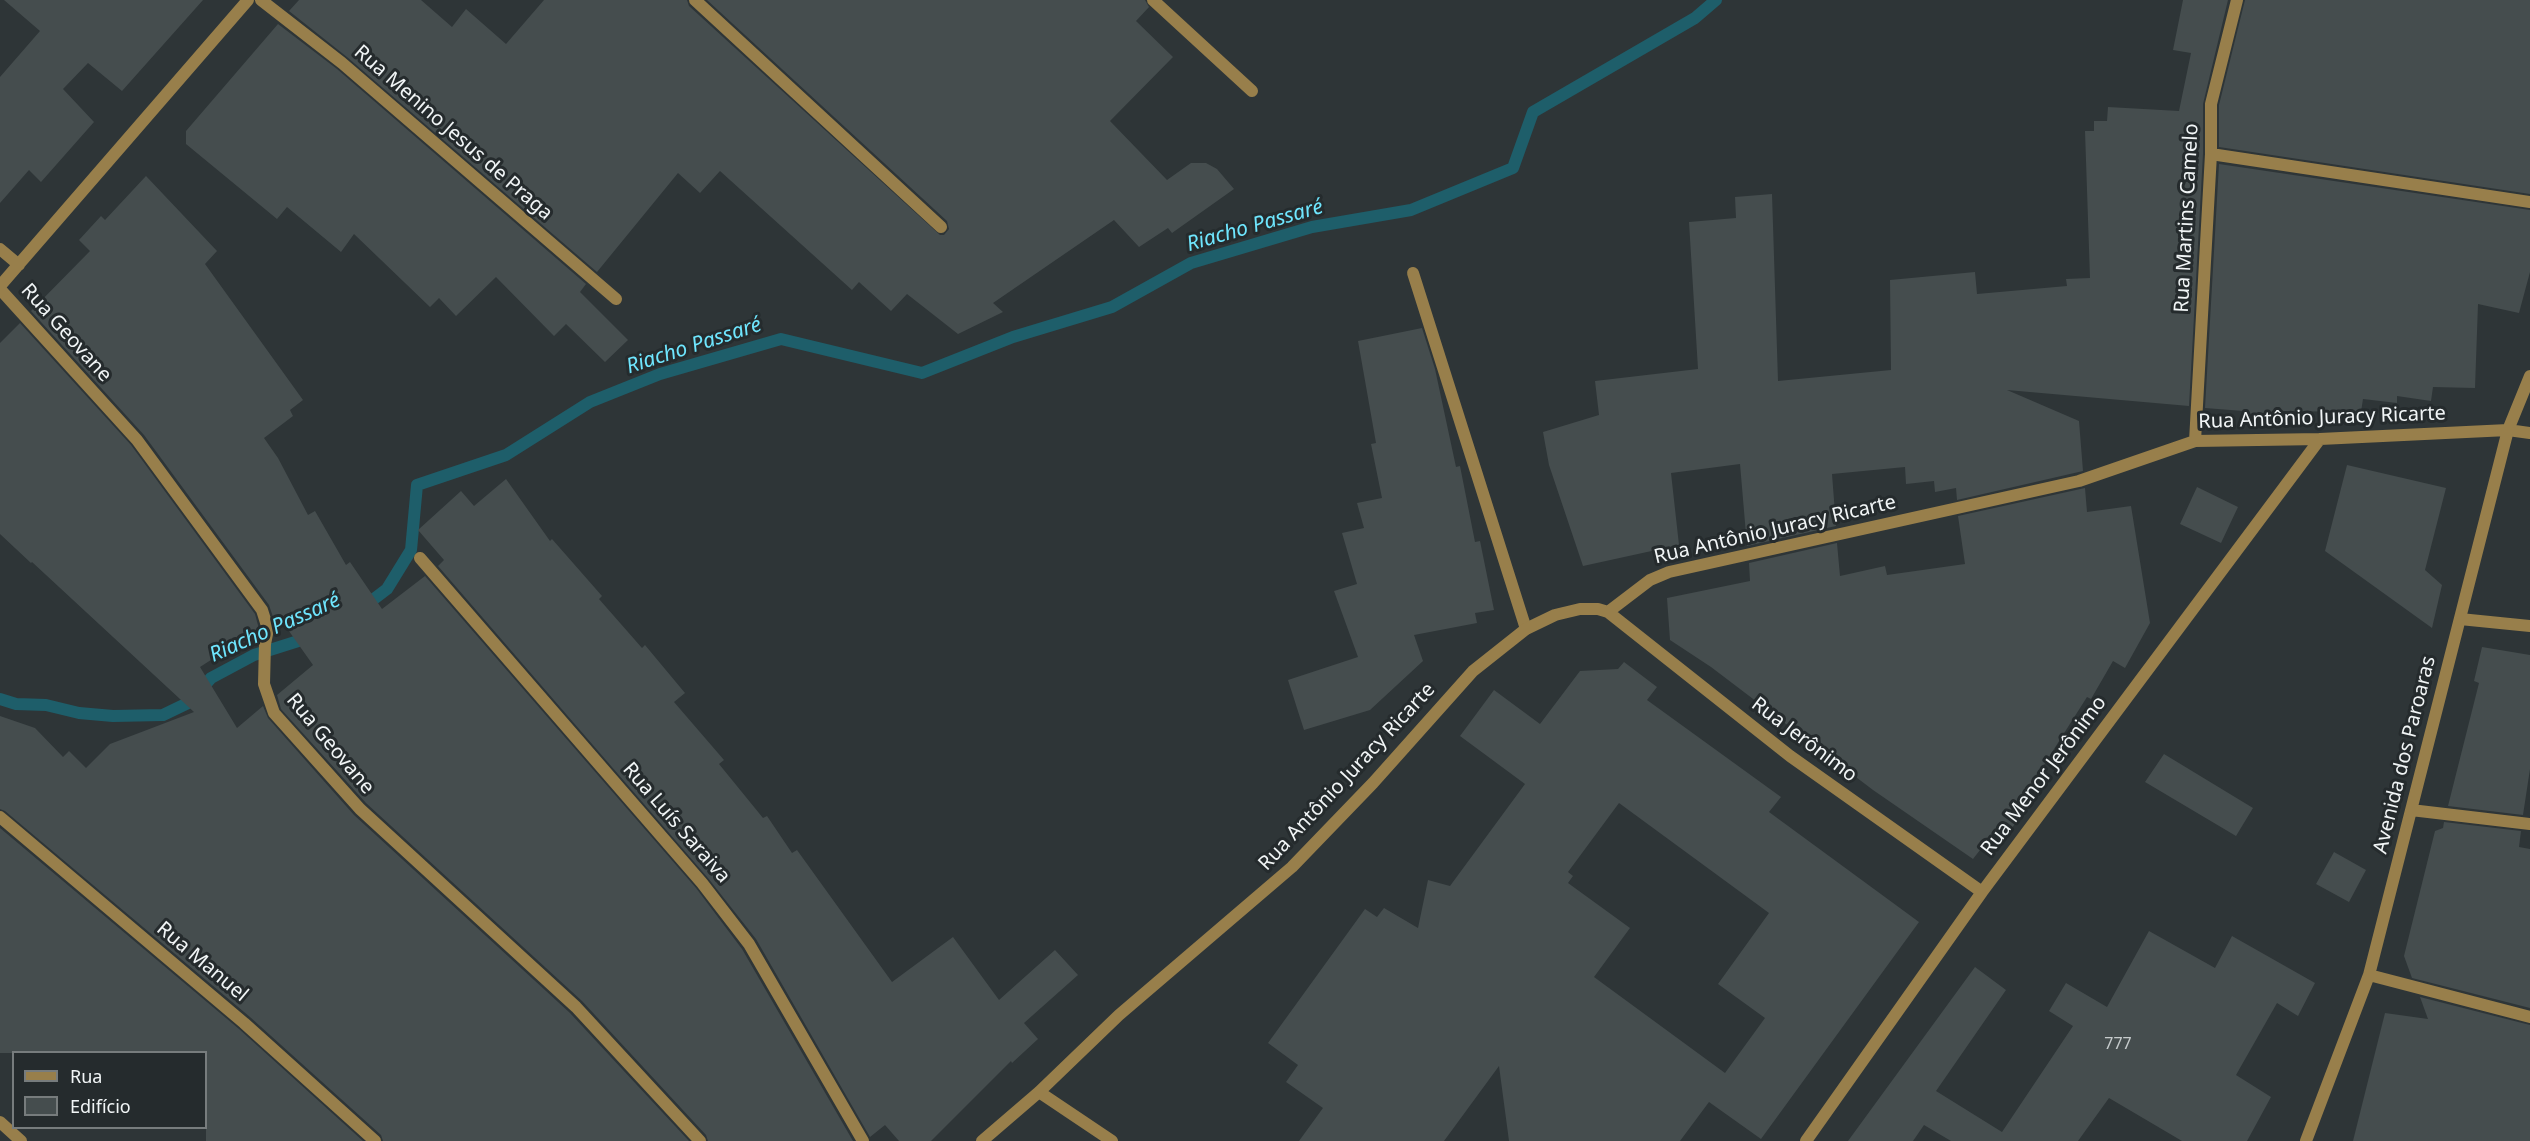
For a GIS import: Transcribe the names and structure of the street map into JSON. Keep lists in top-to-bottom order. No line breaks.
{"streets":{"street":["Rua Menino Jesus de Praga","Rua Martins Camelo","Rua Geovane","Rua Antônio Juracy Ricarte","Rua Jerônimo","Avenida dos Paroaras","Rua Menor Jerônimo","Rua Luís Saraiva","Rua Manuel"]},"crossings":[["Rua Martins Camelo","Rua Antônio Juracy Ricarte"],["Rua Antônio Juracy Ricarte","Rua Jerônimo"],["Rua Antônio Juracy Ricarte","Avenida dos Paroaras"],["Rua Antônio Juracy Ricarte","Rua Menor Jerônimo"],["Rua Jerônimo","Rua Menor Jerônimo"]],"water":["Riacho Passaré"],"house_numbers":["777"],"legend":["Rua","Edifício"]}
